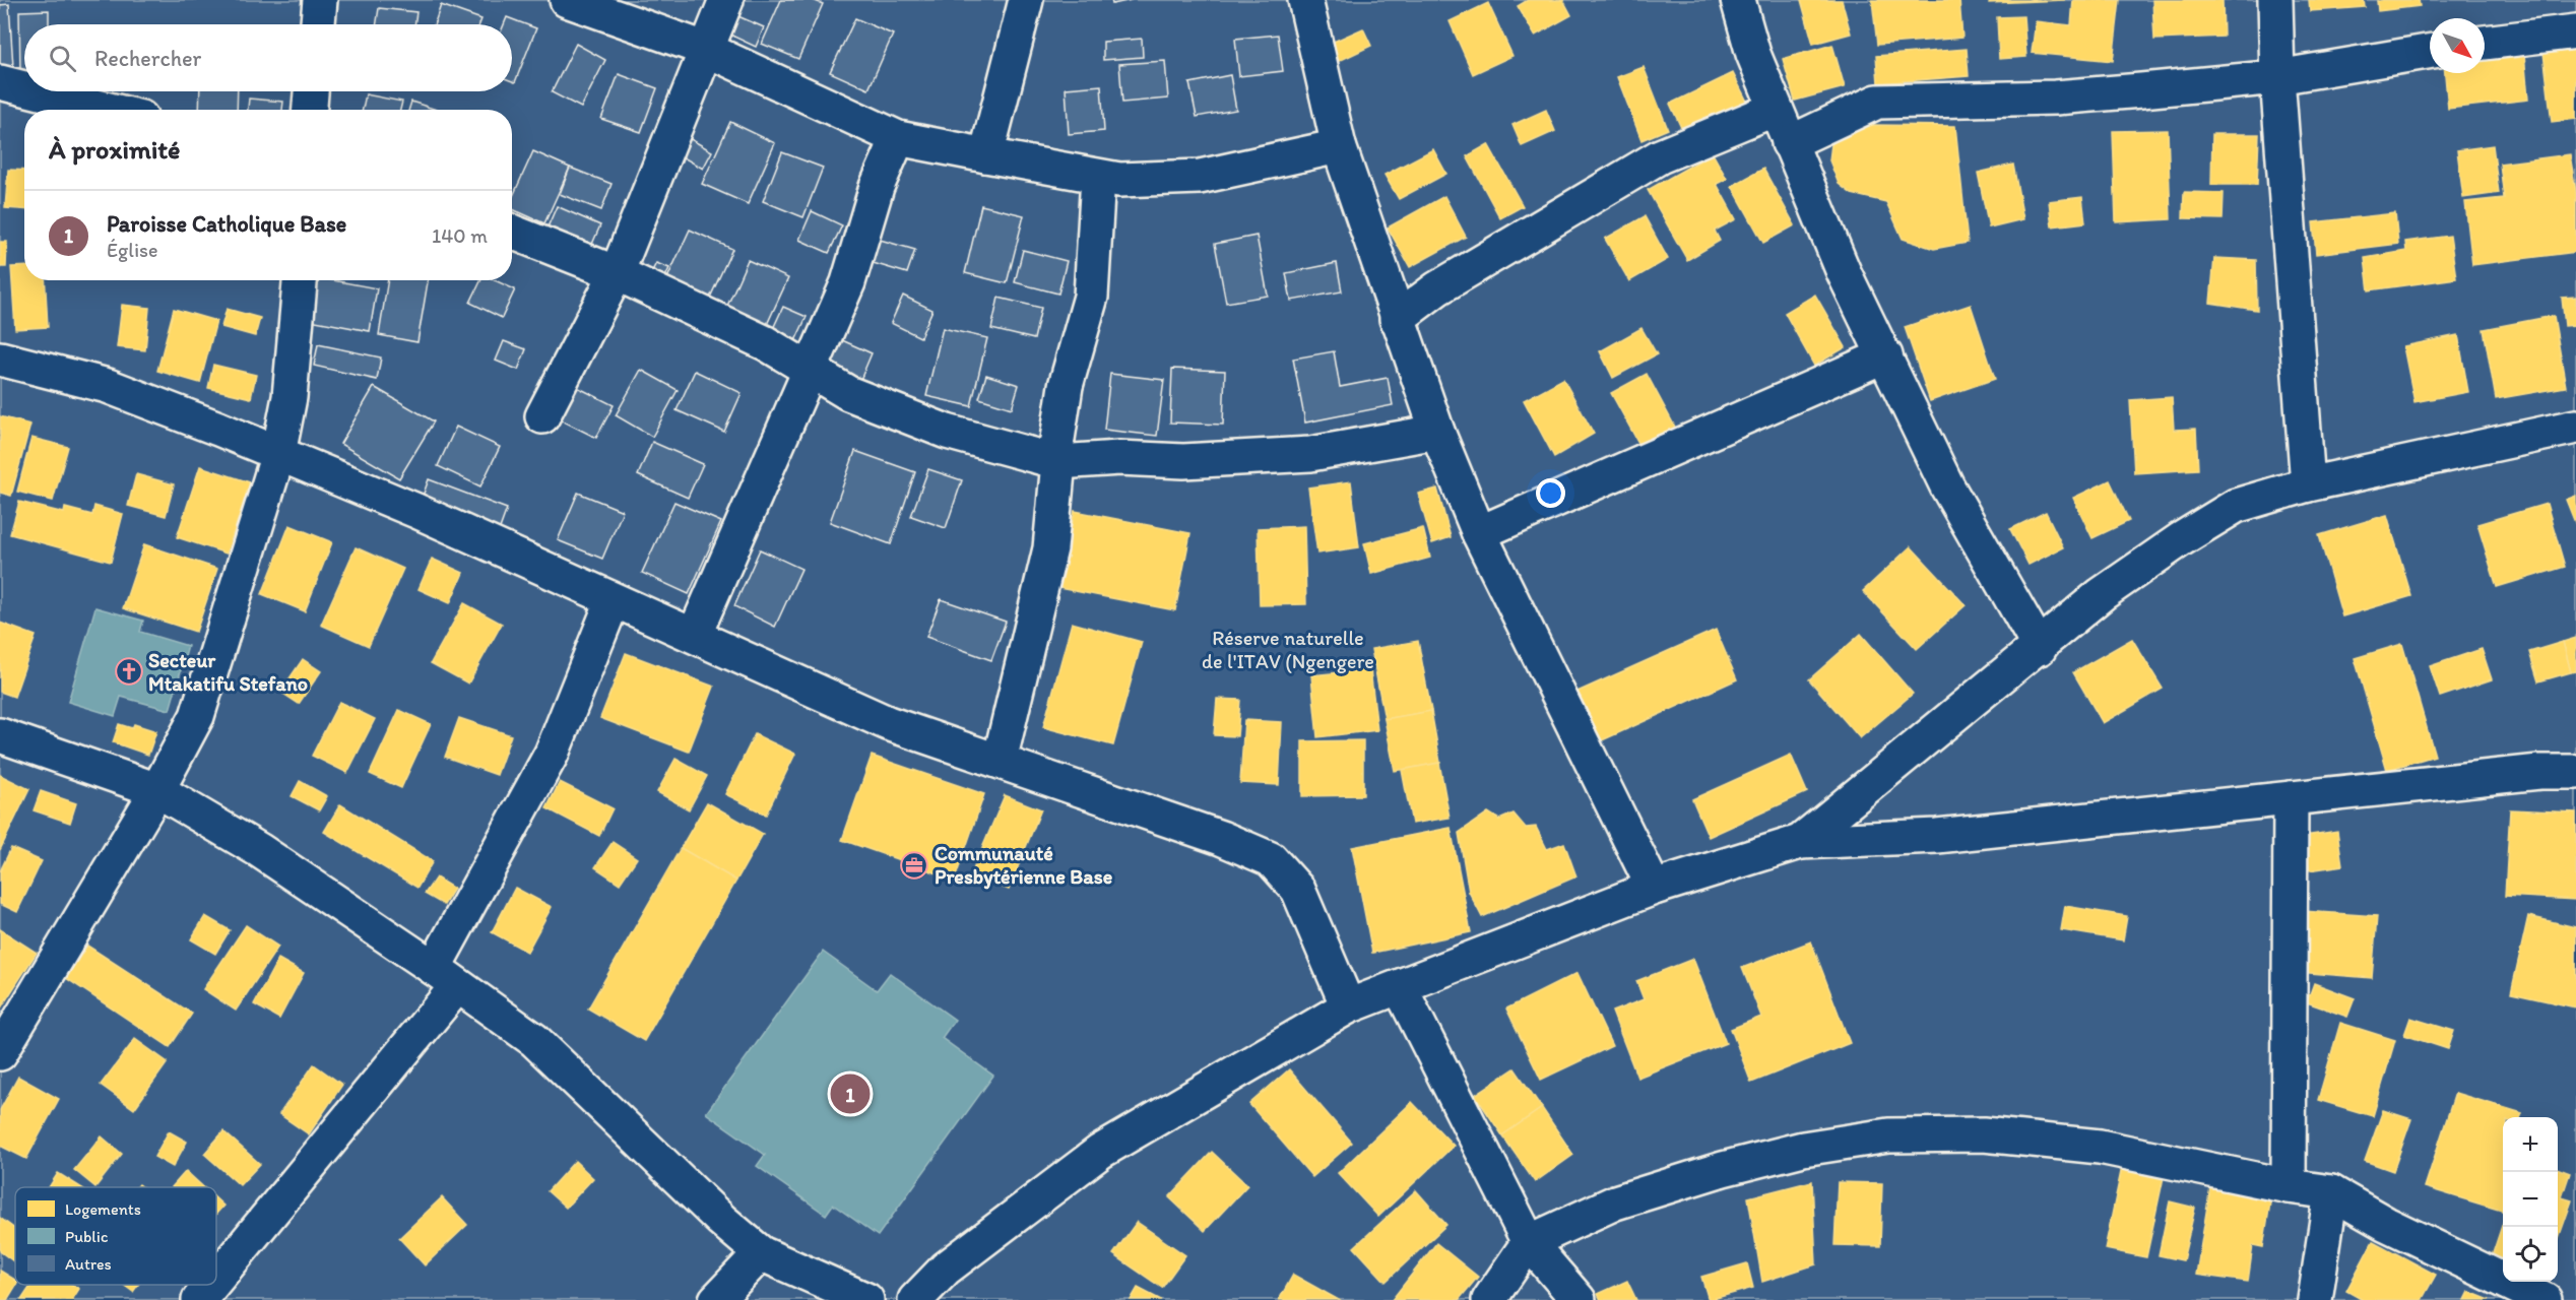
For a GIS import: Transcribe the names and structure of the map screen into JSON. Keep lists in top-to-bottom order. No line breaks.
{"parks":["Réserve naturelle de l'ITAV (Ngengere"],"places":{"church":["Secteur Mtakatifu Stefano"],"office":["Communauté Presbytérienne Base"]},"legend":["Logements","Public","Autres"],"north":"bottom right","page":{"search":"Rechercher","heading":"À proximité","list":[{"mark":"1","name":"Paroisse Catholique Base","note":"Église","value":"140 m"}],"pins":"1","map_buttons":["+","−"]}}
